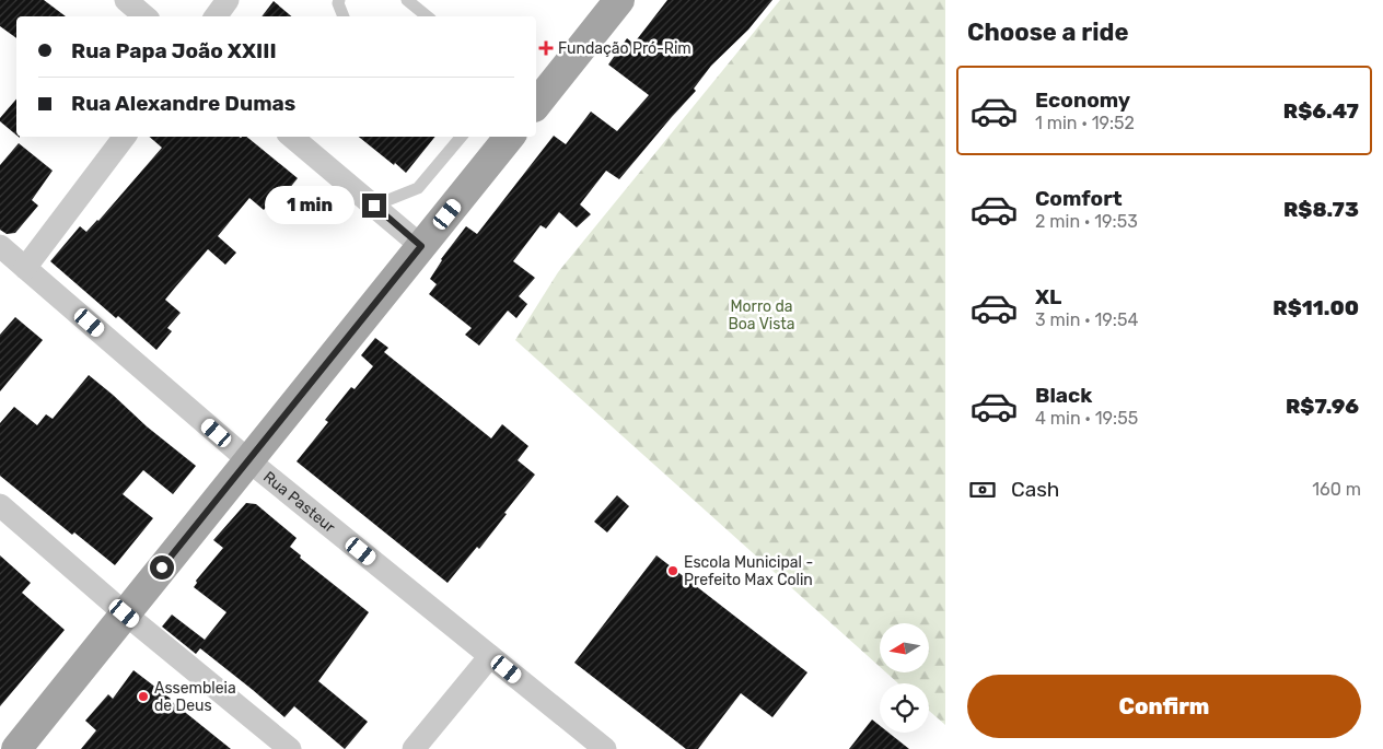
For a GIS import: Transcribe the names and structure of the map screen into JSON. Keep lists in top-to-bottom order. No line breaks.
{"streets":{"street":["Rua Pasteur"]},"parks":["Morro da Boa Vista"],"places":{"health":["Fundação Pró-Rim"],"other":["Escola Municipal - Prefeito Max Colin","Assembleia de Deus"]},"north":"left","page":{"heading":"Choose a ride","banner":["Rua Papa João XXIII","Rua Alexandre Dumas"],"list":[{"name":"Economy","note":"1 min · 19:52","value":"R$6.47"},{"name":"Comfort","note":"2 min · 19:53","value":"R$8.73"},{"name":"XL","note":"3 min · 19:54","value":"R$11.00"},{"name":"Black","note":"4 min · 19:55","value":"R$7.96"}],"bubble":"1 min","pay":["Cash","160 m"],"buttons":"Confirm"}}
